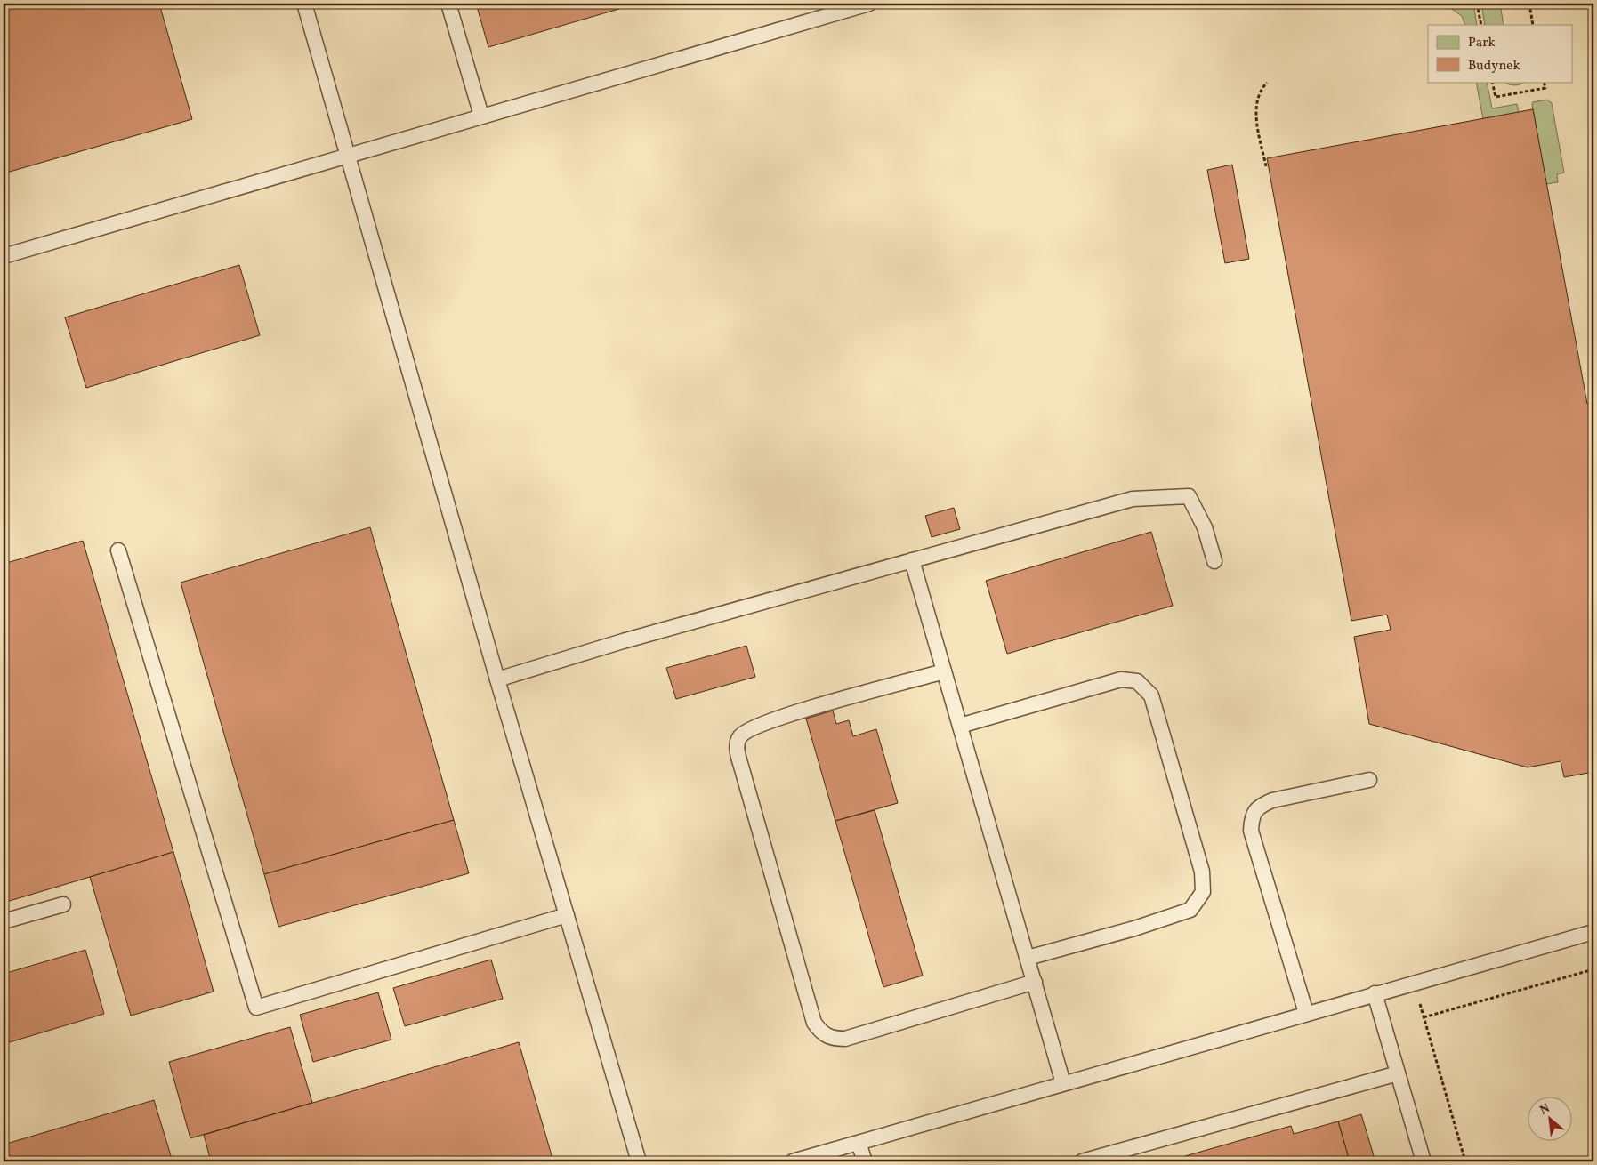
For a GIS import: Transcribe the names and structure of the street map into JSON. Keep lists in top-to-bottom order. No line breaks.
{"legend":["Park","Budynek"],"north":"top left"}
